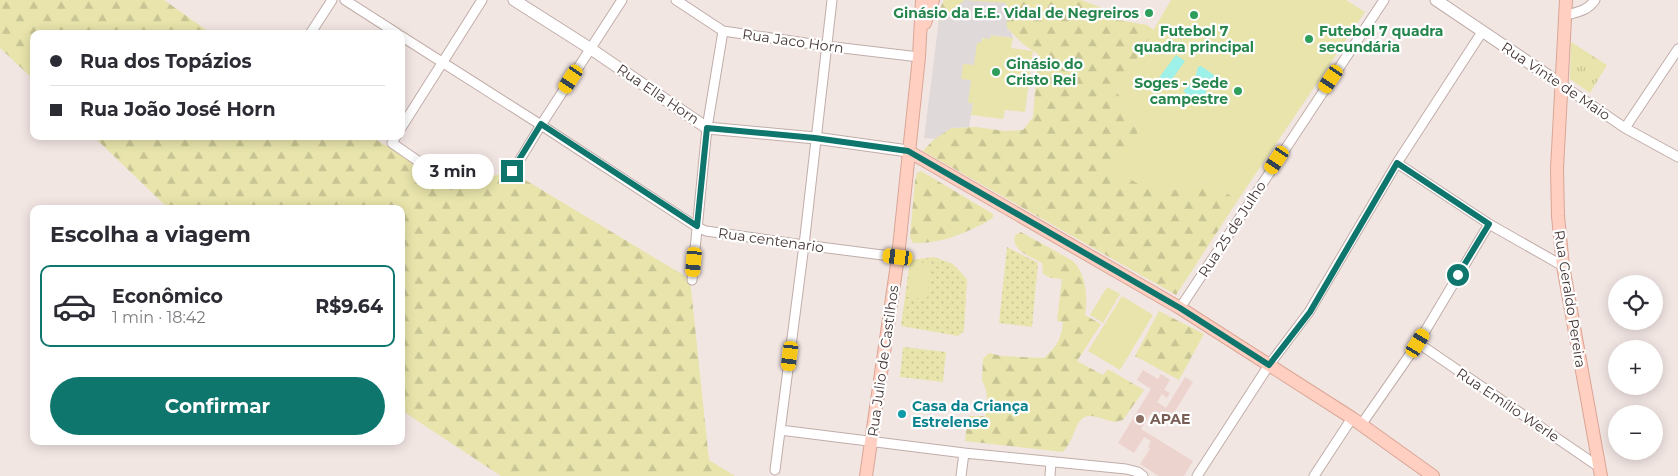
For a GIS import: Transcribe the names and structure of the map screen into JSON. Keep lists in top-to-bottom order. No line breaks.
{"streets":{"main road":["Rua Geraldo Pereira","Rua Julio de Castilhos"],"street":["Rua Jaco Horn","Rua Vinte de Maio","Rua Ella Horn","Rua 25 de Julho","Rua centenario","Rua Emílio Werle"]},"crossings":[["Rua Jaco Horn","Rua Julio de Castilhos"],["Rua Vinte de Maio","Rua Geraldo Pereira"],["Rua Ella Horn","Rua Julio de Castilhos"],["Rua centenario","Rua Julio de Castilhos"],["Rua Geraldo Pereira","Rua Emílio Werle"]],"places":["Ginásio da E.E. Vidal de Negreiros","Futebol 7 quadra principal","Futebol 7 quadra secundária","Ginásio do Cristo Rei","Soges - Sede campestre","Casa da Criança Estrelense","APAE"],"page":{"banner":["Rua dos Topázios","Rua João José Horn"],"bubble":"3 min","heading":"Escolha a viagem","list":[{"name":"Econômico","note":"1 min · 18:42","value":"R$9.64"}],"map_buttons":["+","−"],"buttons":"Confirmar"}}
